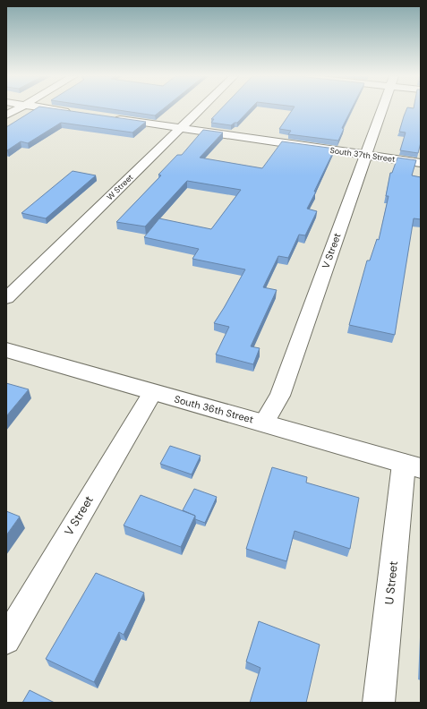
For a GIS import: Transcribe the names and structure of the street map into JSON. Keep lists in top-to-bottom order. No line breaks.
{"streets":{"main road":["South 36th Street"],"street":["South 37th Street","W Street","V Street","U Street"]},"crossings":[["South 37th Street","W Street"],["South 37th Street","V Street"],["V Street","South 36th Street"],["South 36th Street","U Street"]]}
